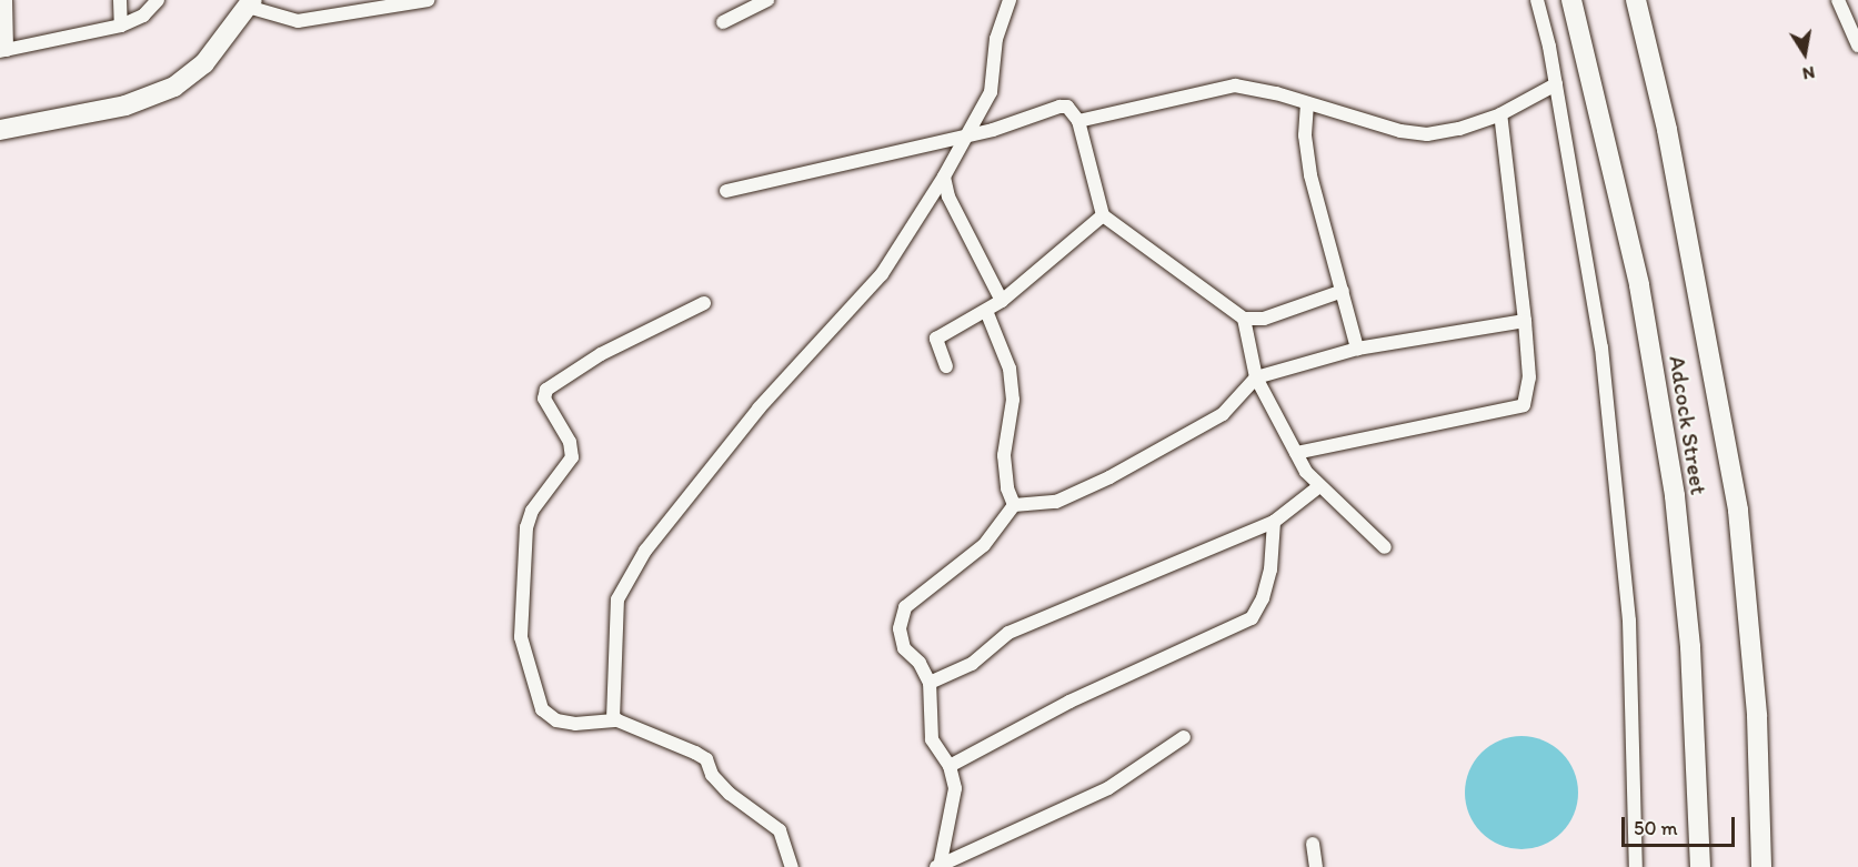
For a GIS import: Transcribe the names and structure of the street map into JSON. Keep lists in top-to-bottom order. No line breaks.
{"streets":{"main road":["Adcock Street"]},"scale_bar":"50 m","north":"bottom"}
